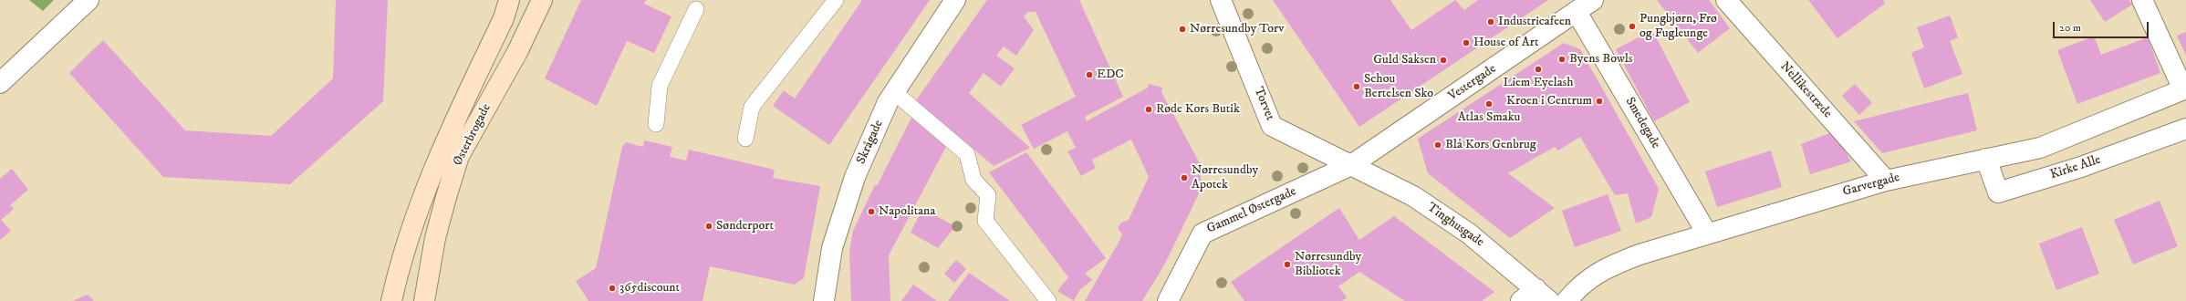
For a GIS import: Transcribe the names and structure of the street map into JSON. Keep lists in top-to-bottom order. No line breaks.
{"streets":{"main road":["Østerbrogade"],"street":["Vestergade","Nellikestræde","Torvet","Smedegade","Skrågade","Kirke Alle","Garvergade","Gammel Østergade","Tinghusgade"]},"crossings":[["Vestergade","Torvet"],["Vestergade","Smedegade"],["Vestergade","Gammel Østergade"],["Vestergade","Tinghusgade"],["Nellikestræde","Garvergade"],["Torvet","Gammel Østergade"],["Torvet","Tinghusgade"],["Smedegade","Garvergade"],["Kirke Alle","Garvergade"],["Gammel Østergade","Tinghusgade"]],"places":["Industricafeen","Pungbjørn, Frø og Fugleunge","Nørresundby Torv","House of Art","Byens Bowls","Guld Saksen","Liem Eyelash","EDC","Schou Bertelsen Sko","Kroen i Centrum","Atlas Smaku","Røde Kors Butik","Blå Kors Genbrug","Nørresundby Apotek","Napolitana","Sønderport","Nørresundby Bibliotek","365discount"],"scale_bar":"20 m"}
